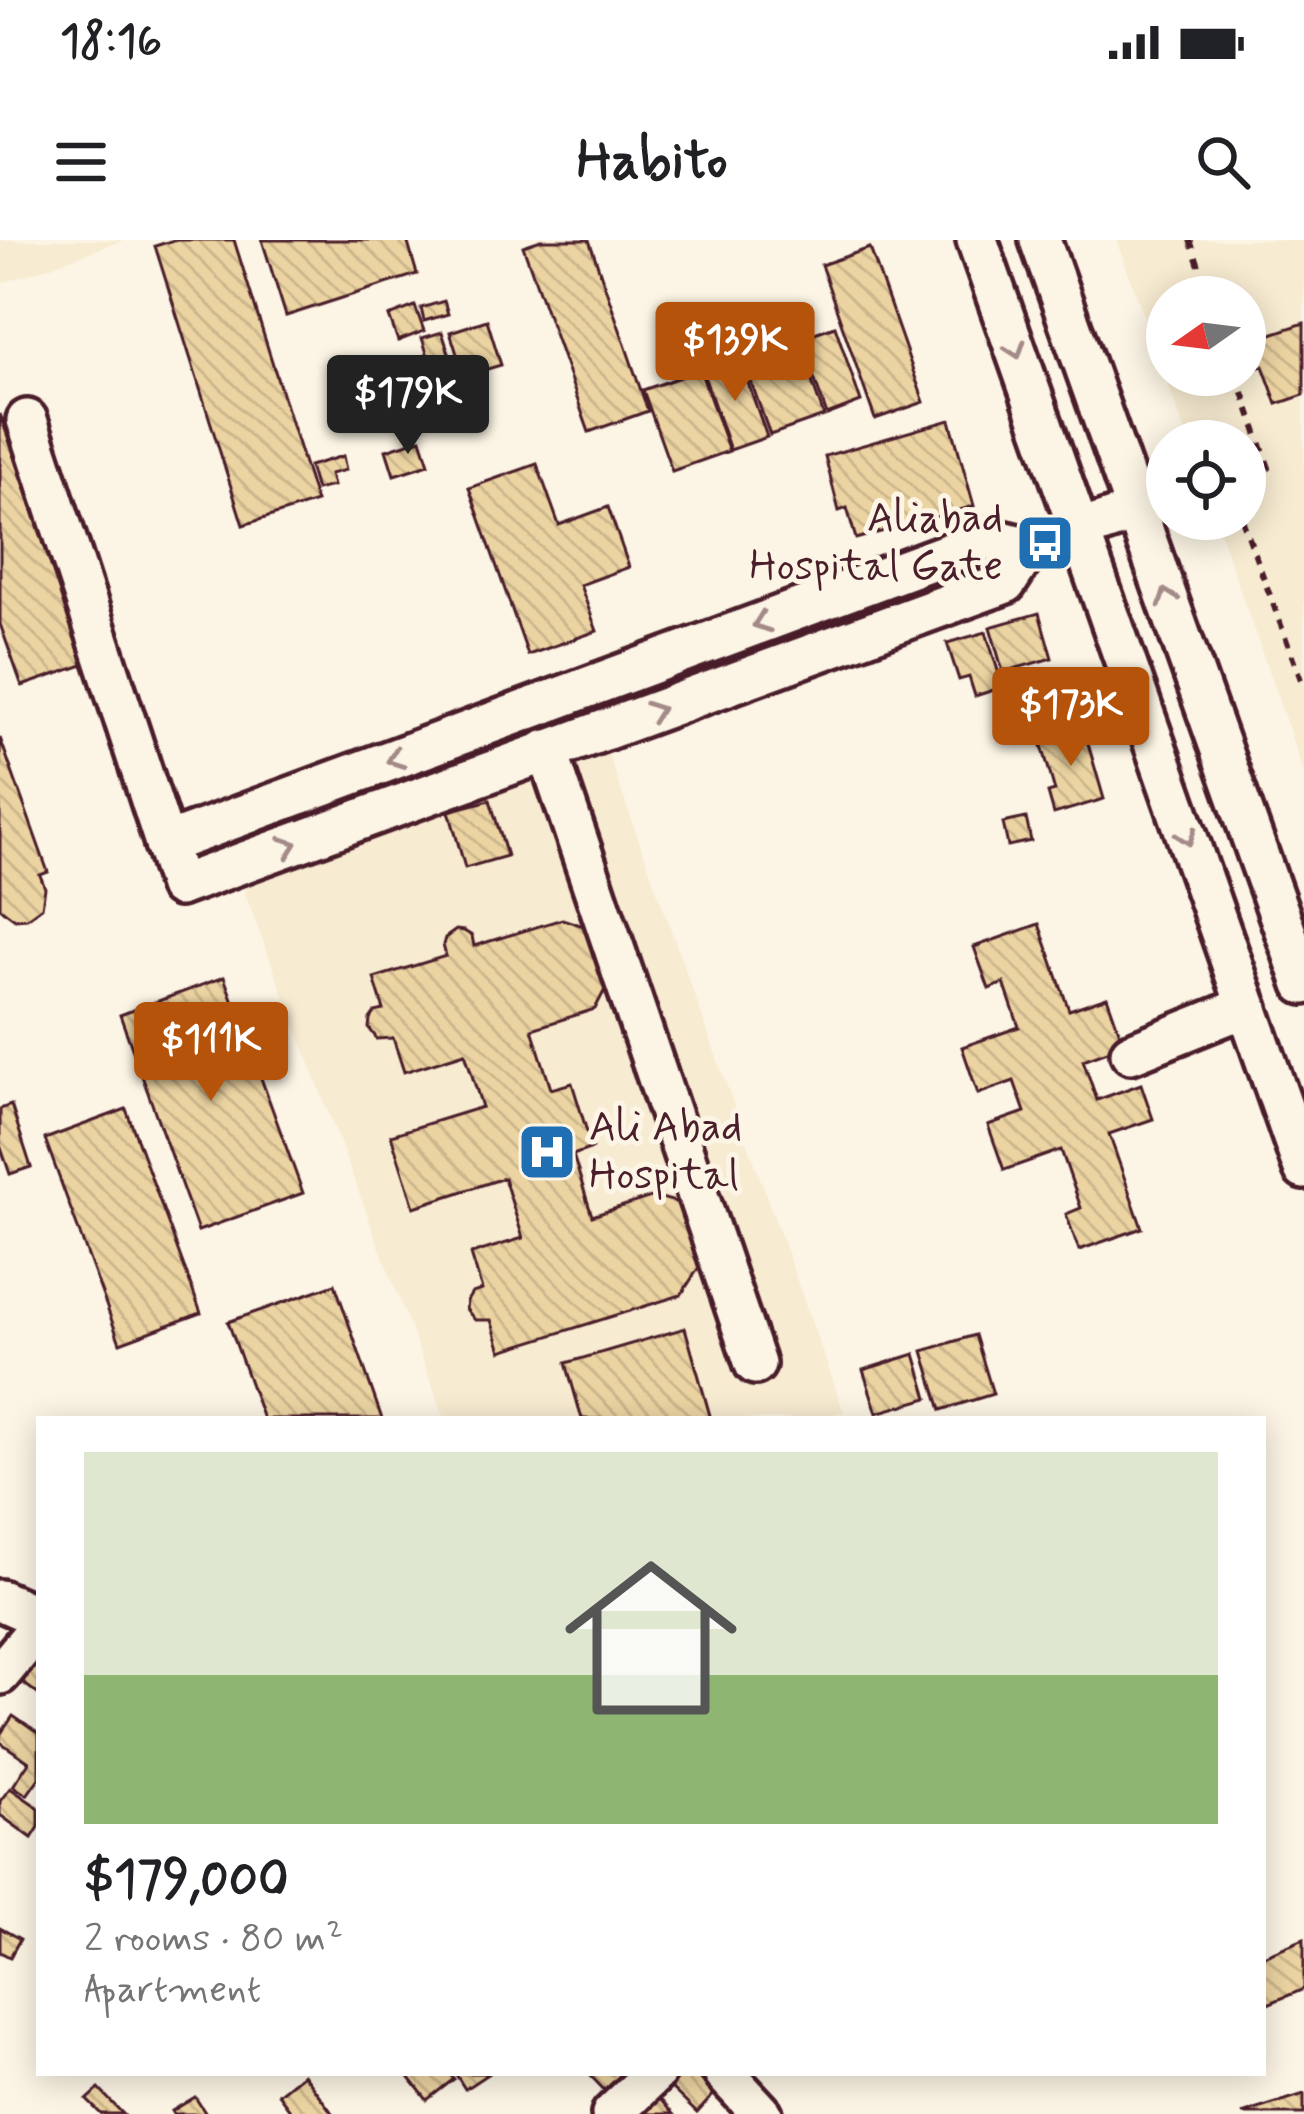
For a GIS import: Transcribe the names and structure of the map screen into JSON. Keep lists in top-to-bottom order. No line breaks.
{"places":{"bus stop":["Aliabad Hospital Gate"],"hospital":["Ali Abad Hospital"]},"north":"left","page":{"status":"18:16","header":"Habito","price":["$139K","$179K","$173K","$111K"],"list":[{"name":"$179,000","note":"2 rooms · 80 m² · Apartment"}]}}
